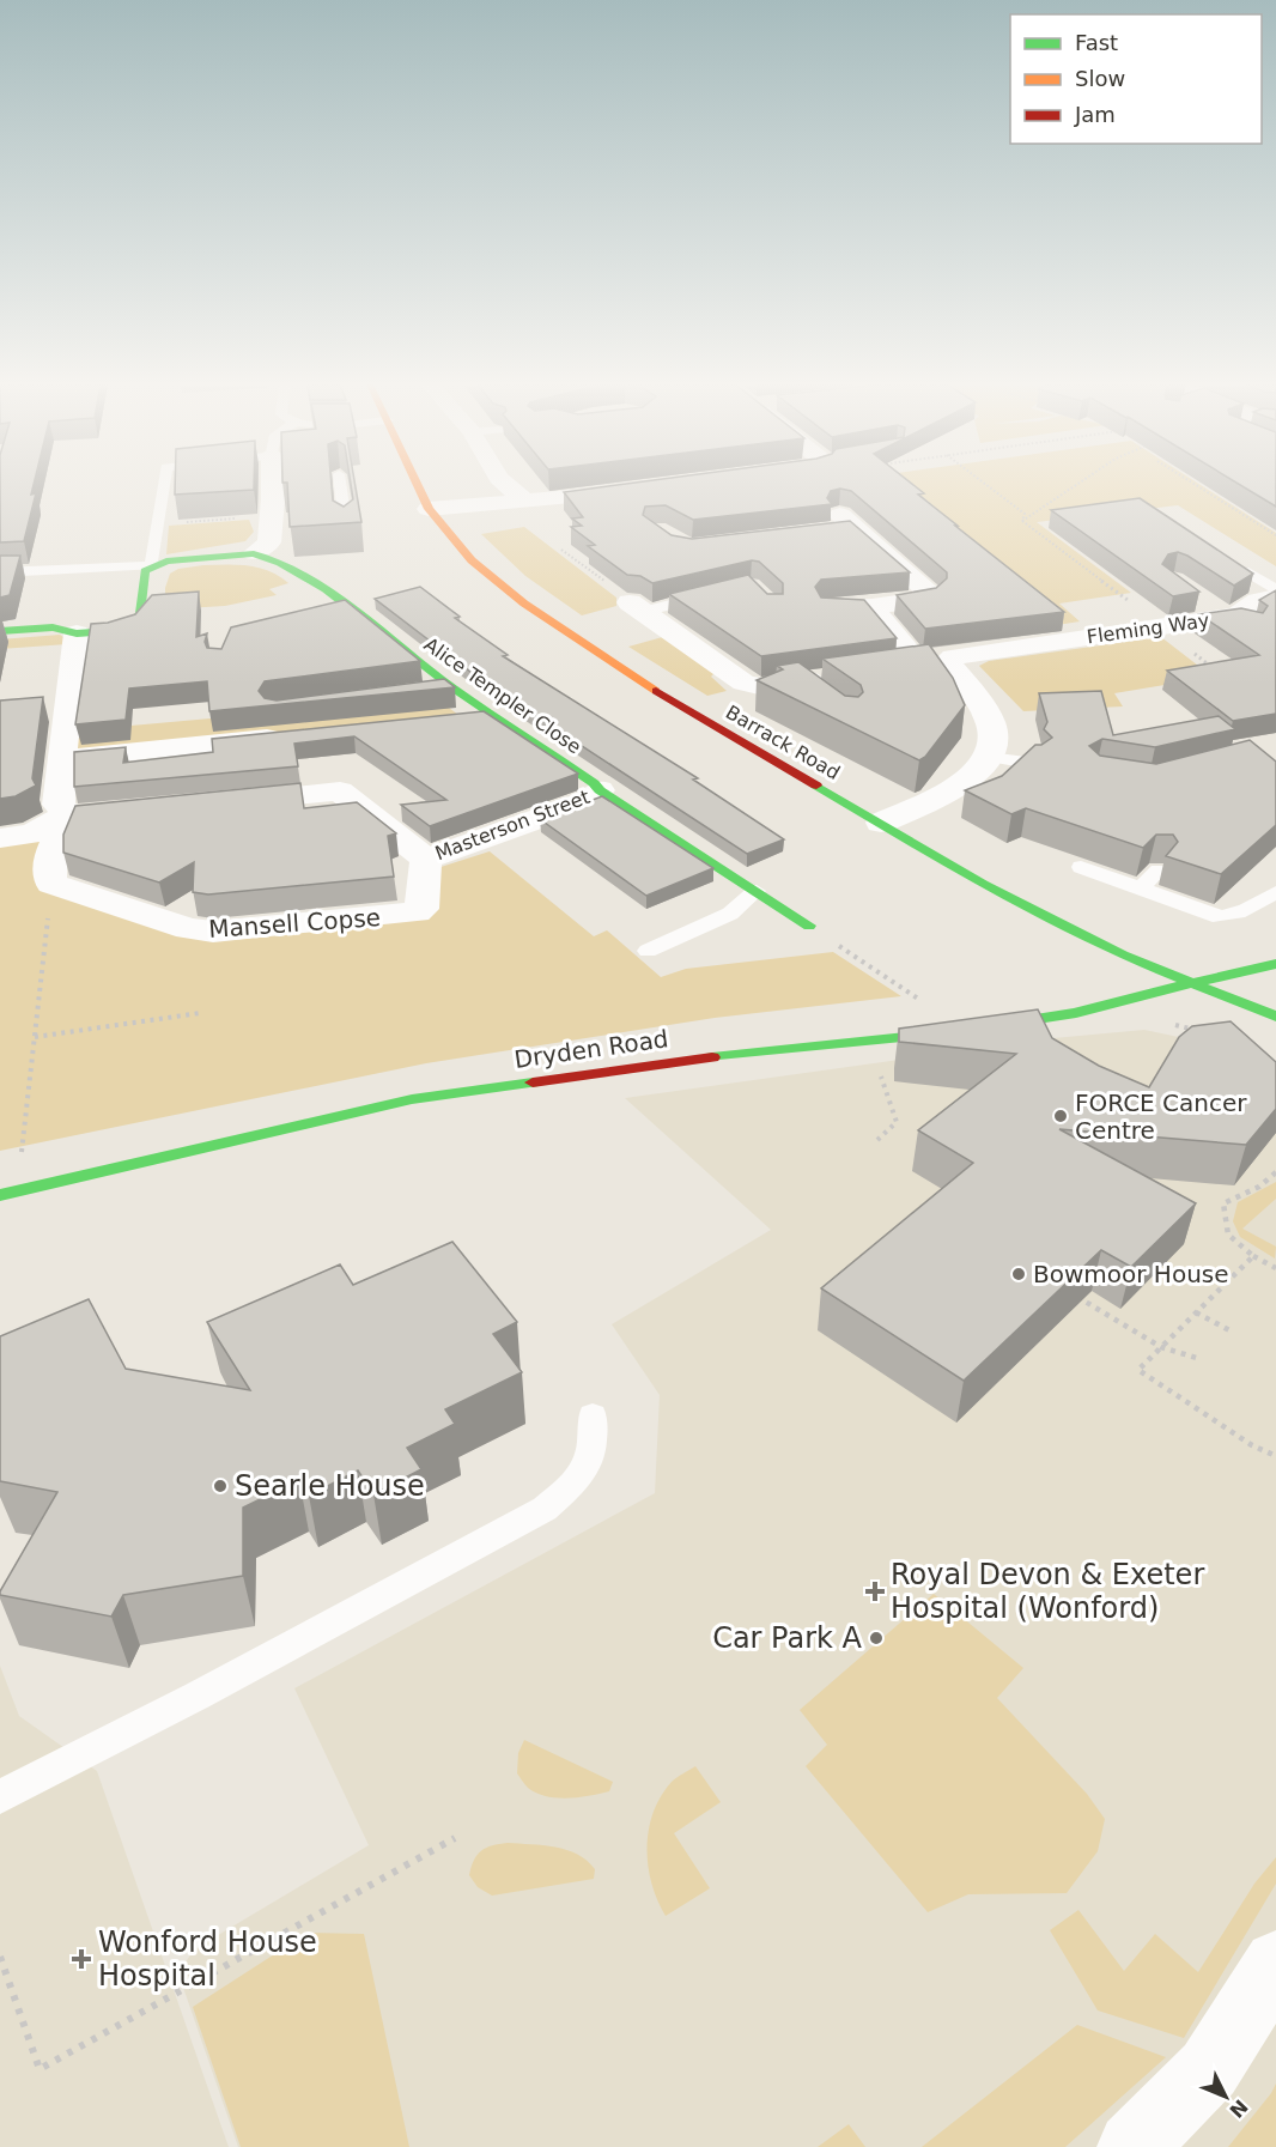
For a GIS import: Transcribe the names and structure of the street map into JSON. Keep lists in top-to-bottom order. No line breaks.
{"streets":{"street":["Fleming Way","Alice Templer Close","Barrack Road","Masterson Street","Mansell Copse","Dryden Road"]},"crossings":[["Alice Templer Close","Masterson Street"],["Barrack Road","Dryden Road"],["Masterson Street","Mansell Copse"]],"places":{"other":["FORCE Cancer Centre","Bowmoor House","Searle House","Car Park A"],"health":["Royal Devon & Exeter Hospital (Wonford)","Wonford House Hospital"]},"legend":["Fast","Slow","Jam"],"north":"bottom right"}
